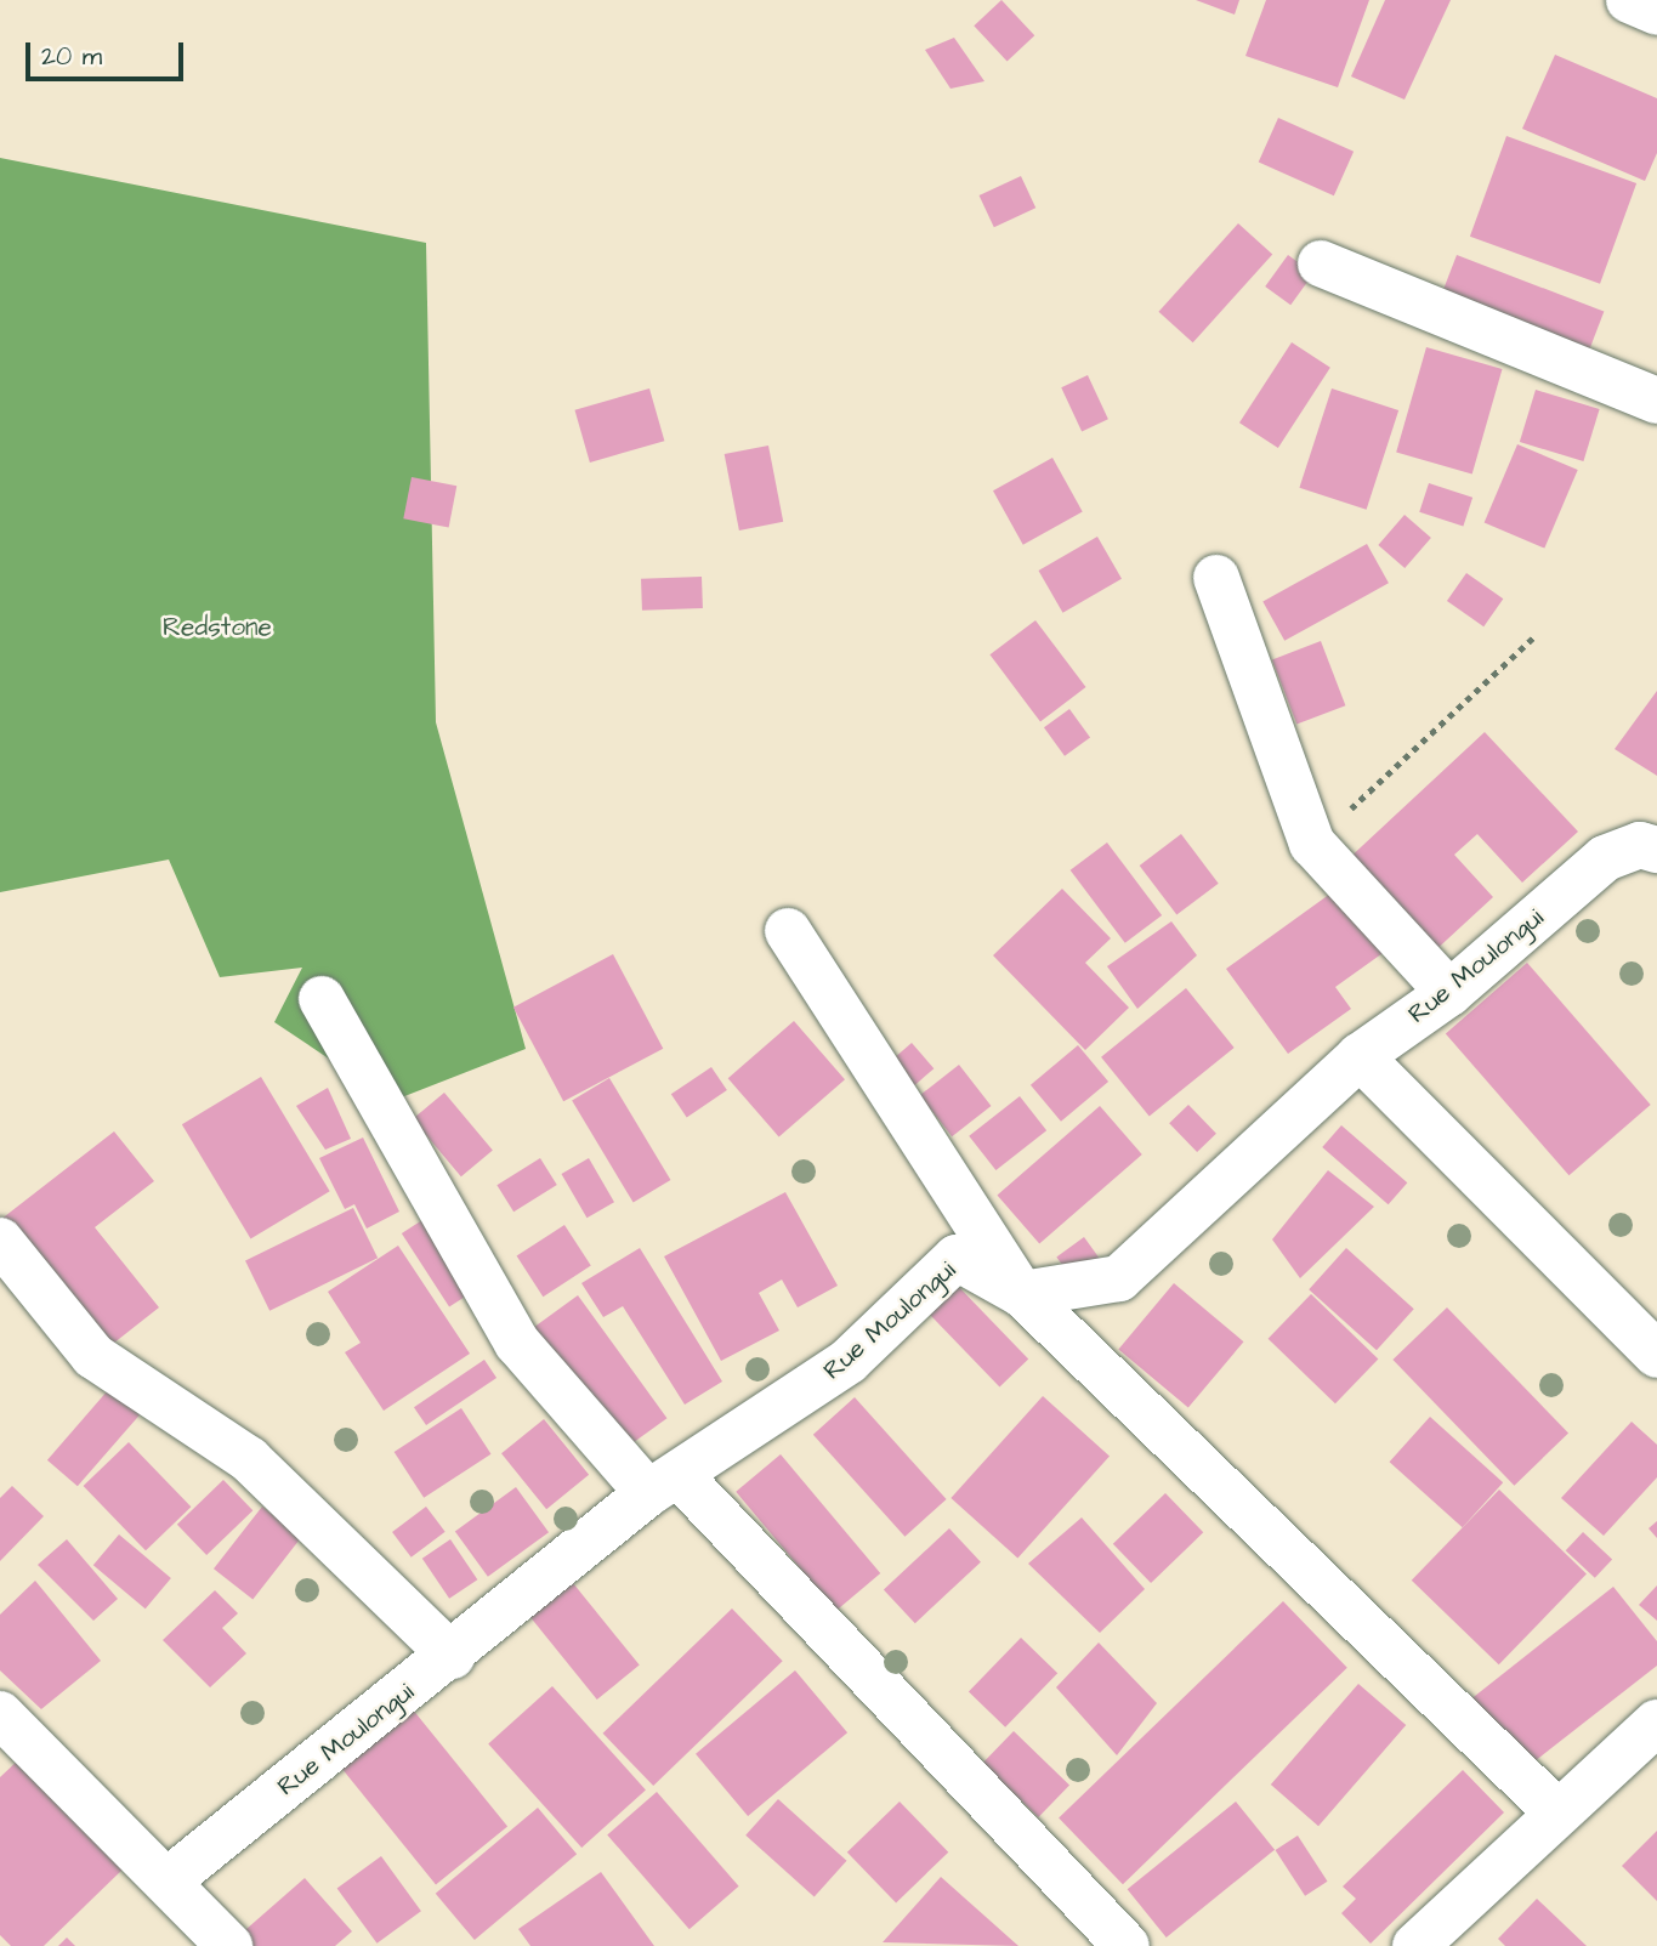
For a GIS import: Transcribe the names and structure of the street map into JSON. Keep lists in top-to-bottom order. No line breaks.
{"streets":{"street":["Rue Moulongui"]},"parks":["Redstone"],"scale_bar":"20 m"}
